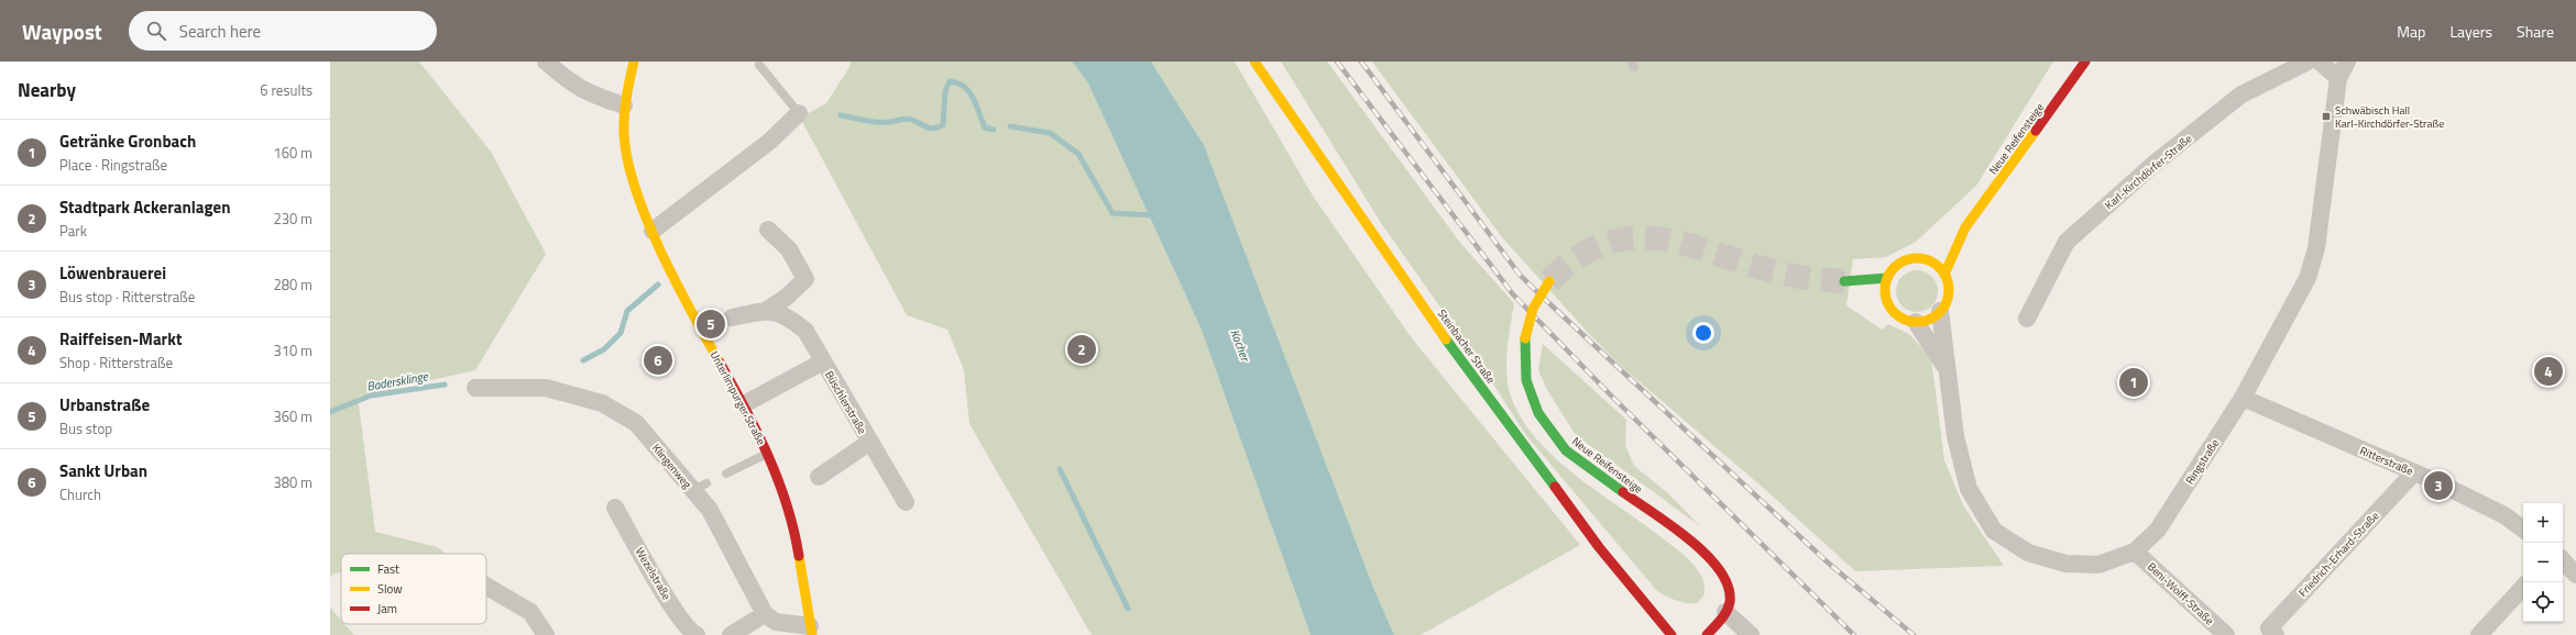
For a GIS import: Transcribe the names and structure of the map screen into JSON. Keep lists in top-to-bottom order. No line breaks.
{"streets":{"main road":["Neue Reifensteige","Steinbacher Straße","Unterlimpurger Straße"],"street":["Karl-Kirchdörfer-Straße","Büschlerstraße","Ritterstraße","Ringstraße","Klingenweg","Friedrich-Erhard-Straße","Wezelstraße","Beni-Wolff-Straße"]},"crossings":[["Neue Reifensteige","Ringstraße"],["Unterlimpurger Straße","Büschlerstraße"],["Ritterstraße","Ringstraße"],["Ritterstraße","Friedrich-Erhard-Straße"],["Ringstraße","Beni-Wolff-Straße"]],"water":["Kocher","Badersklinge"],"places":{"transit":["Schwäbisch Hall Karl-Kirchdörfer-Straße"]},"legend":["Fast","Slow","Jam"],"page":{"header":"Waypost","search":"Search here","nav":["Map","Layers","Share"],"heading":["Nearby","6 results"],"list":[{"mark":"1","name":"Getränke Gronbach","note":"Place · Ringstraße","value":"160 m"},{"mark":"2","name":"Stadtpark Ackeranlagen","note":"Park","value":"230 m"},{"mark":"3","name":"Löwenbrauerei","note":"Bus stop · Ritterstraße","value":"280 m"},{"mark":"4","name":"Raiffeisen-Markt","note":"Shop · Ritterstraße","value":"310 m"},{"mark":"5","name":"Urbanstraße","note":"Bus stop","value":"360 m"},{"mark":"6","name":"Sankt Urban","note":"Church","value":"380 m"}],"pins":["5","2","6","4","1","3"],"map_buttons":["+","−"]}}
